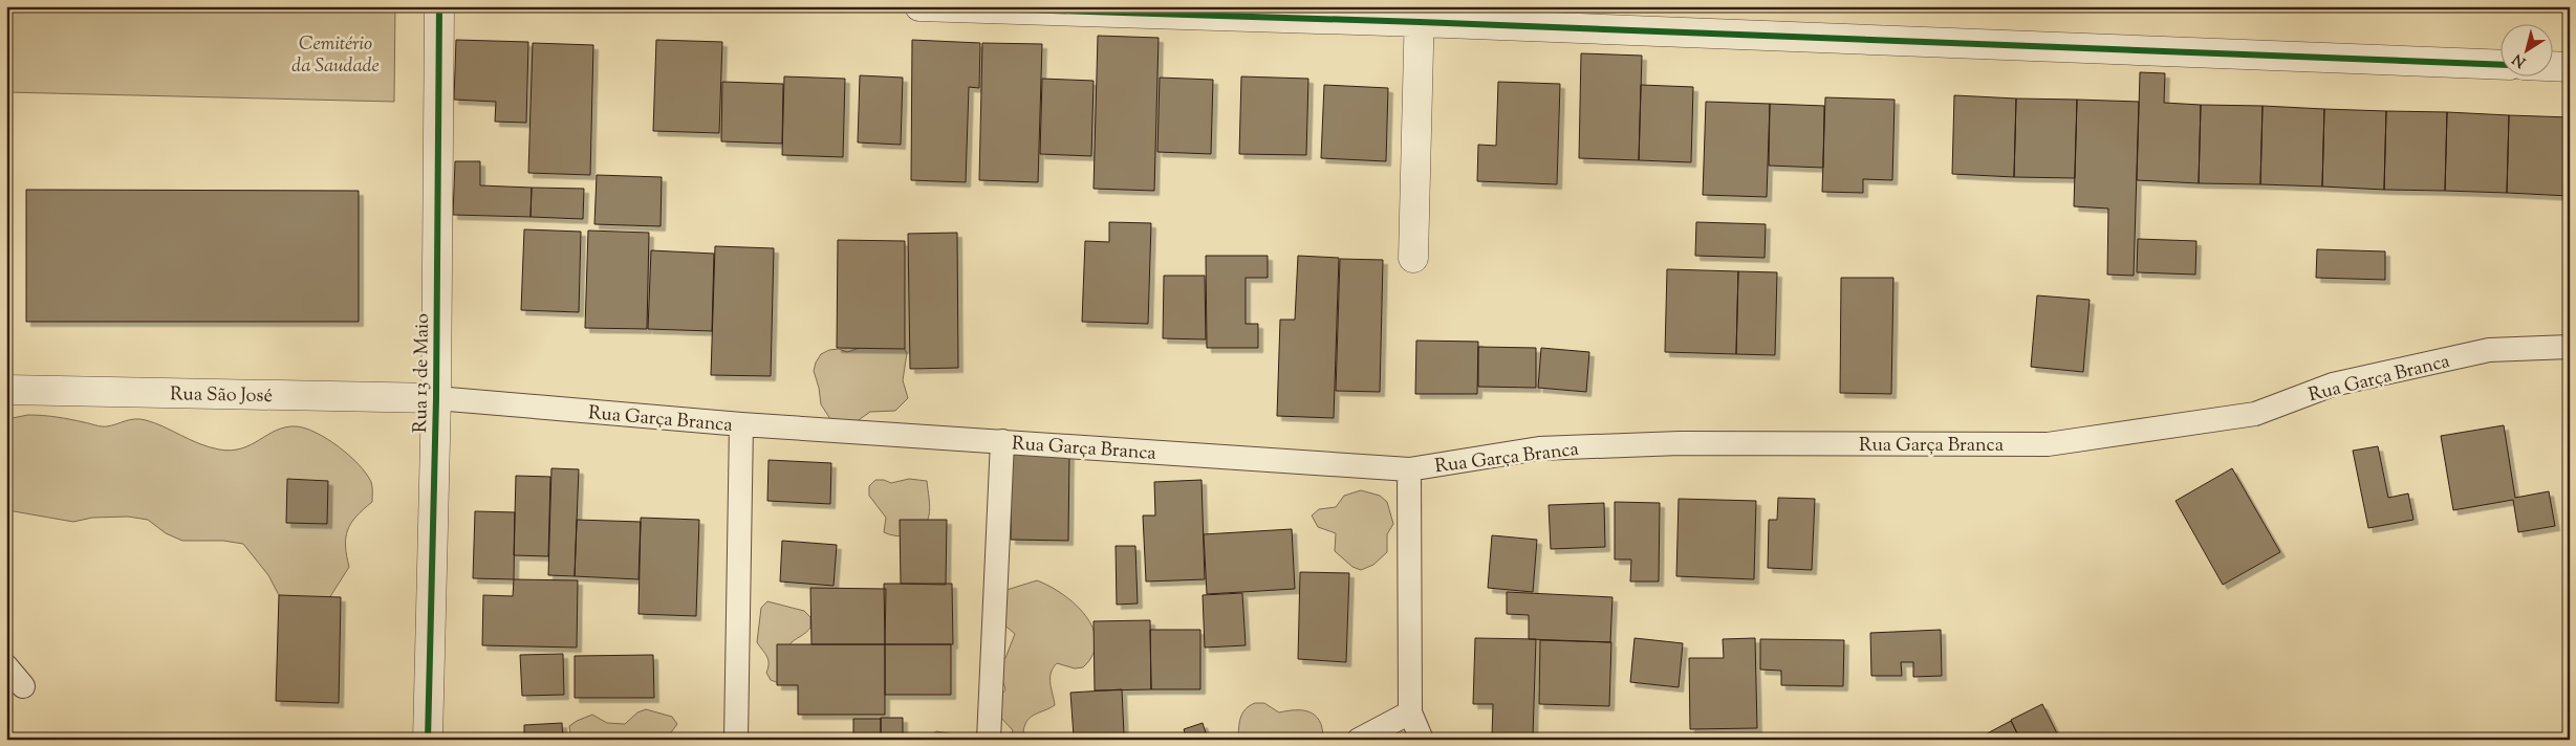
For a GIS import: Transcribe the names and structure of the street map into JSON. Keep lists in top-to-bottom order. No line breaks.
{"streets":{"street":["Rua 13 de Maio","Rua São José"],"lane":["Rua Garça Branca"]},"crossings":[["Rua 13 de Maio","Rua Garça Branca"],["Rua 13 de Maio","Rua São José"],["Rua Garça Branca","Rua São José"]],"parks":["Cemitério da Saudade"],"north":"bottom left"}
